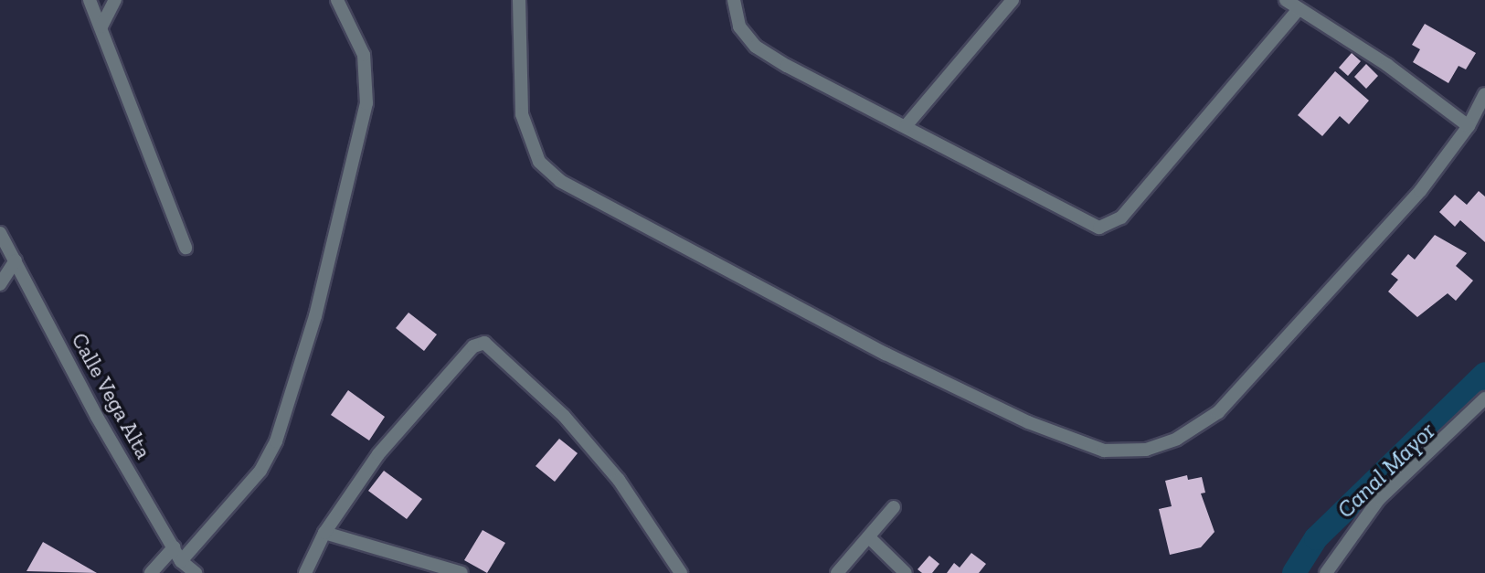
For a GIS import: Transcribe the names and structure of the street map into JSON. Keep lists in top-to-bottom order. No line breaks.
{"streets":{"street":["Calle Vega Alta"]},"water":["Canal Mayor"]}
